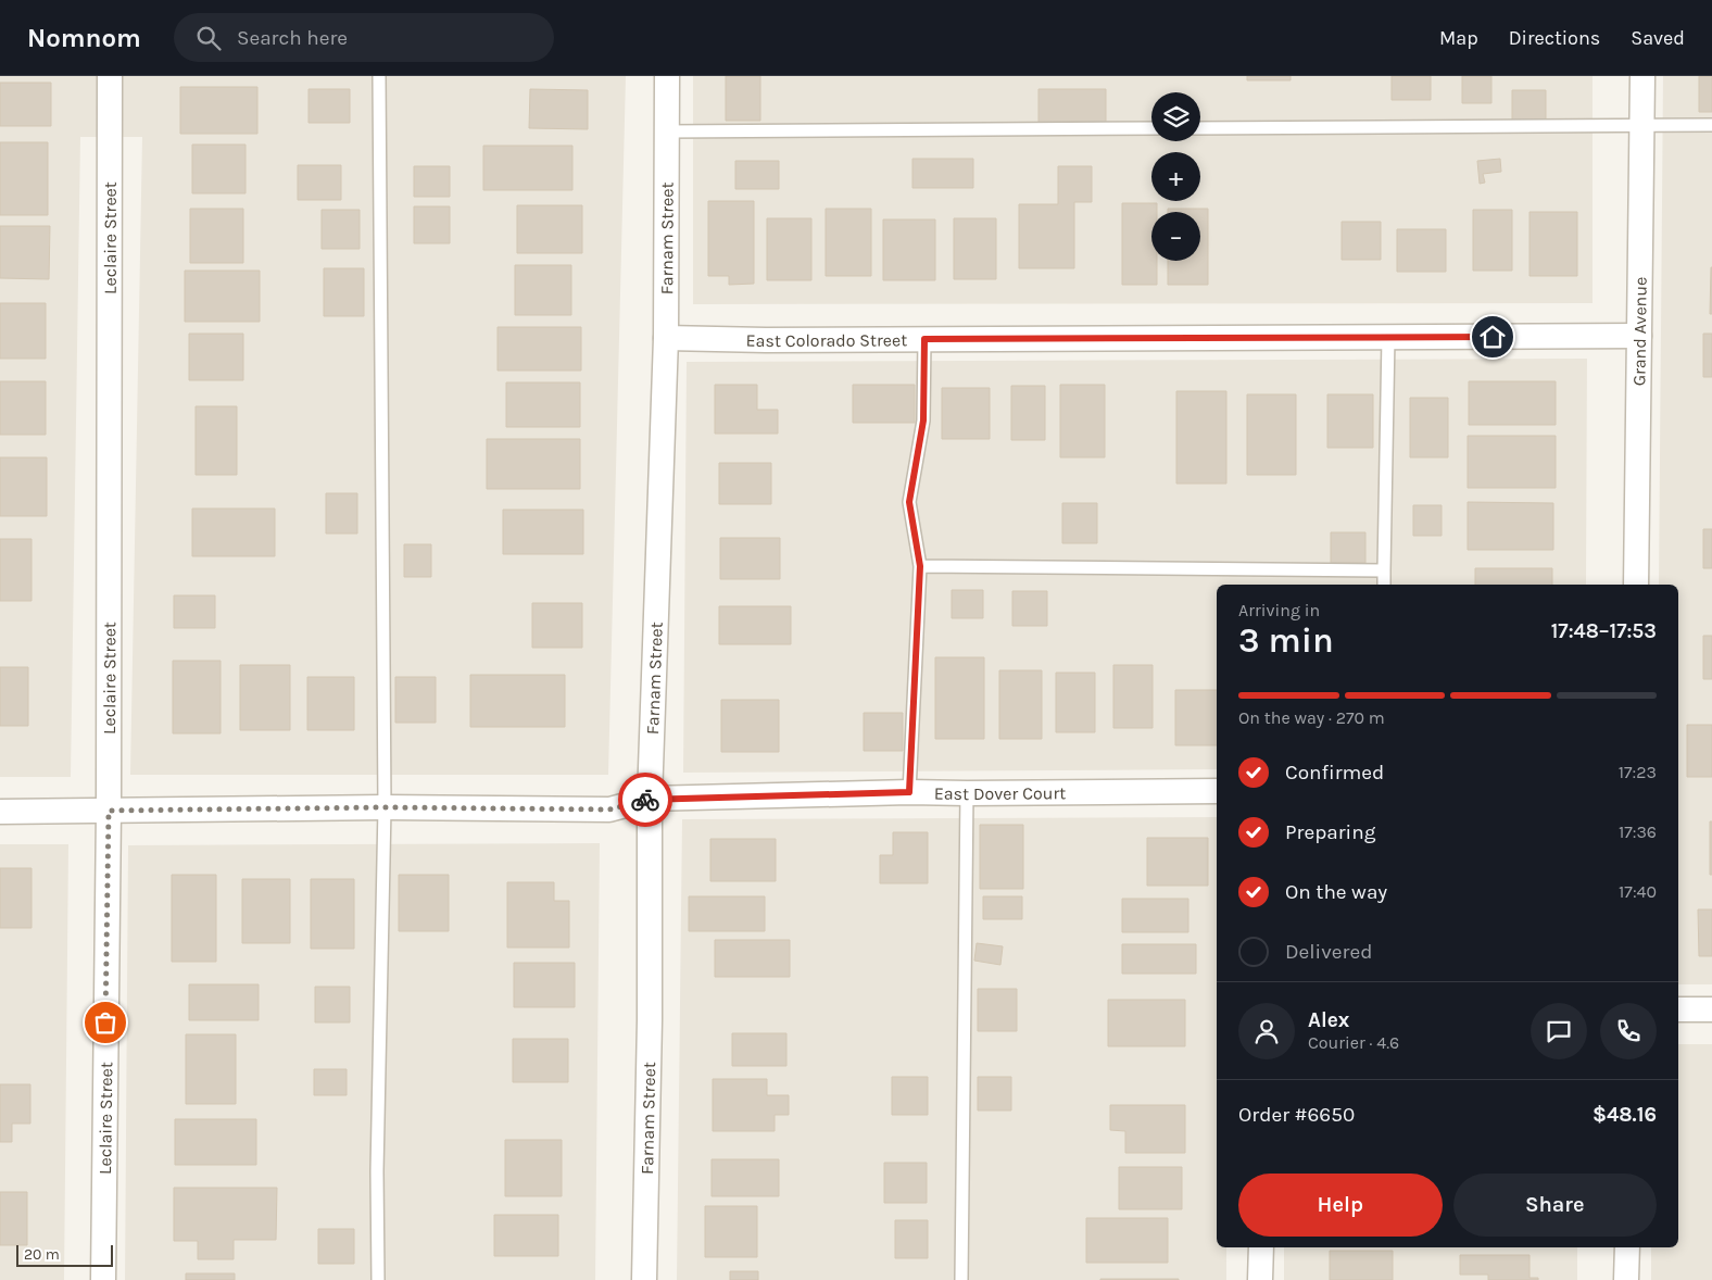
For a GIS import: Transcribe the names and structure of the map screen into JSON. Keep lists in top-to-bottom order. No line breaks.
{"streets":{"street":["Leclaire Street","Farnam Street","Grand Avenue","East Colorado Street","East Dover Court"]},"crossings":[["Leclaire Street","East Dover Court"],["Farnam Street","East Colorado Street"],["Farnam Street","East Dover Court"],["Grand Avenue","East Colorado Street"]],"scale_bar":"20 m","page":{"header":"Nomnom","search":"Search here","nav":["Map","Directions","Saved"],"map_buttons":["+","−"],"heading":["3 min","Arriving in","17:48–17:53"],"panel":["Alex","Courier · 4.6","Order #6650","$48.16"],"bar":"On the way · 270 m","list":[["Confirmed","17:23"],["Preparing","17:36"],["On the way","17:40"],"Delivered"],"buttons":["Help","Share"],"scale":"20 m"}}
